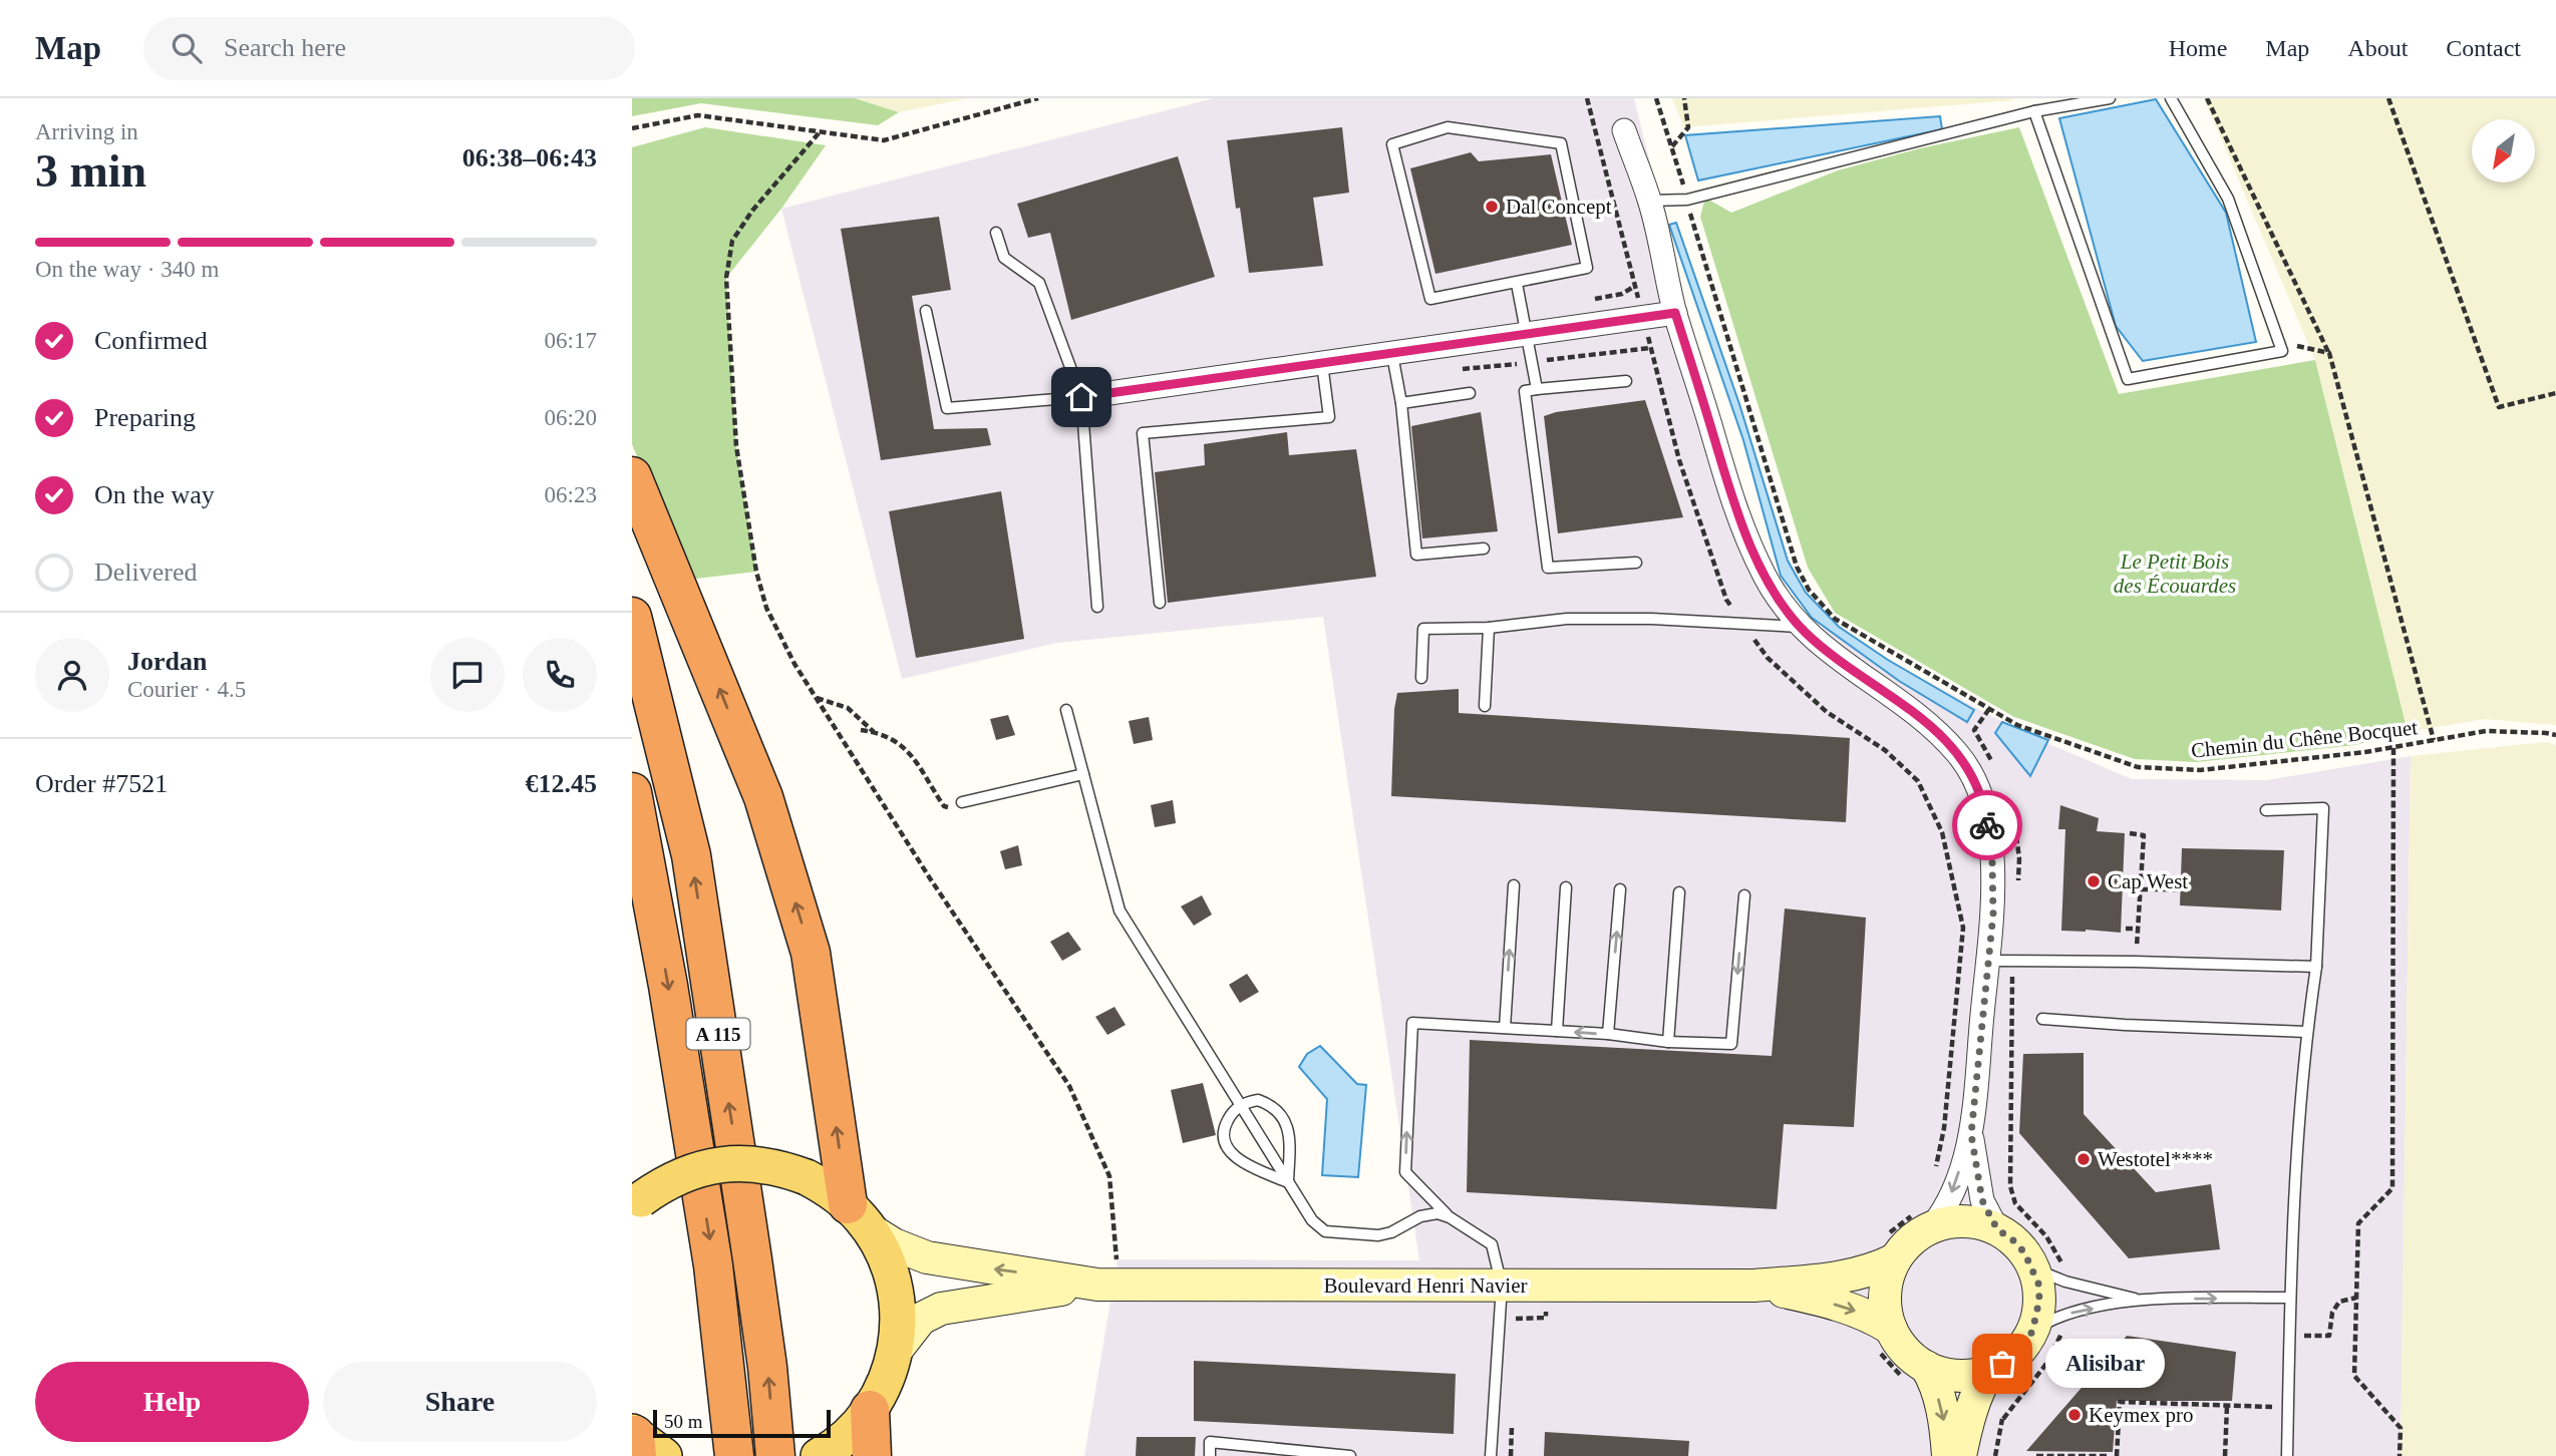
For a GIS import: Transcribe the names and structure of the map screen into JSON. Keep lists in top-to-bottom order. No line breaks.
{"streets":{"highway":["A 115"],"main road":["Boulevard Henri Navier"],"path":["Chemin du Chêne Bocquet"]},"parks":["Le Petit Bois des Écouardes"],"places":["Dal Concept","Cap West","Westotel****","Alisibar","Keymex pro"],"scale_bar":"50 m","north":"bottom left","page":{"header":"Map","search":"Search here","nav":["Home","Map","About","Contact"],"heading":["3 min","Arriving in","06:38–06:43"],"panel":["Jordan","Courier · 4.5","Order #7521","€12.45"],"bar":"On the way · 340 m","list":[["Confirmed","06:17"],["Preparing","06:20"],["On the way","06:23"],"Delivered"],"bubble":"Alisibar","buttons":["Help","Share"],"scale":"50 m"}}
